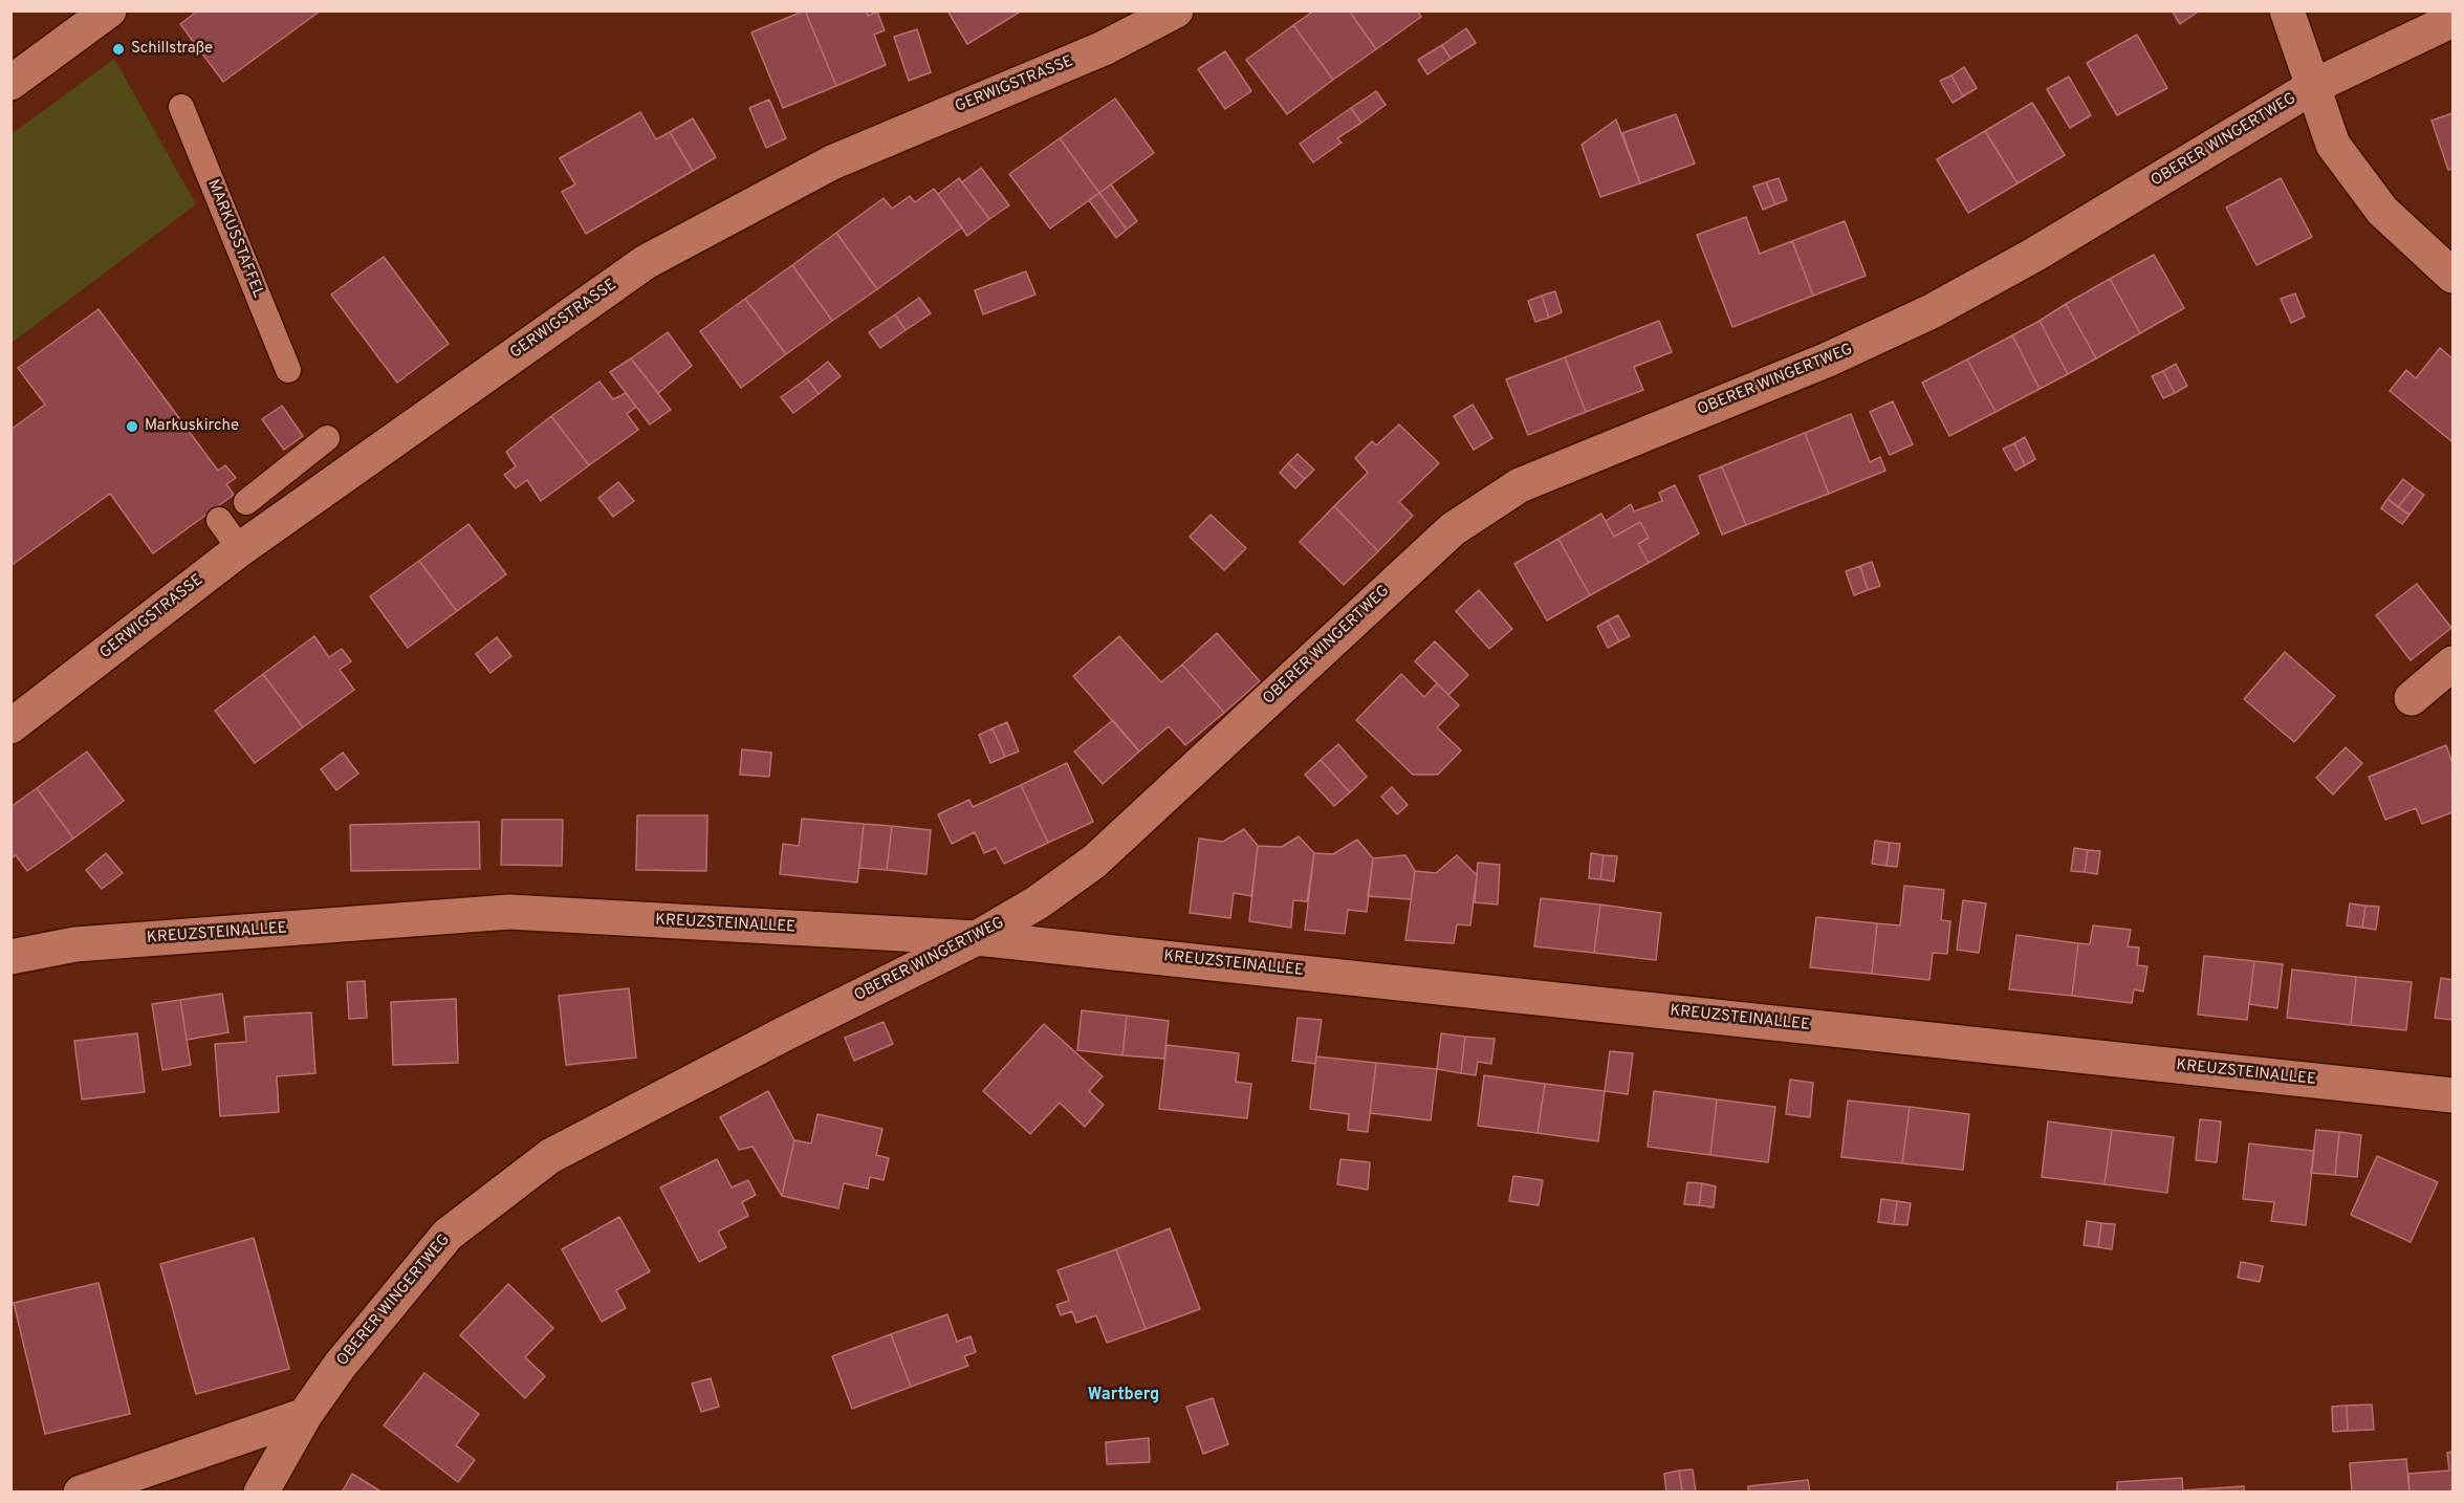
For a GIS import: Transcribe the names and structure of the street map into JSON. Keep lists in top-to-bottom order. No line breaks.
{"streets":{"street":["GERWIGSTRASSE","OBERER WINGERTWEG","KREUZSTEINALLEE"],"lane":["MARKUSSTAFFEL"]},"crossings":[["OBERER WINGERTWEG","KREUZSTEINALLEE"]],"districts":["Wartberg"],"places":["Schillstraße","Markuskirche"]}
